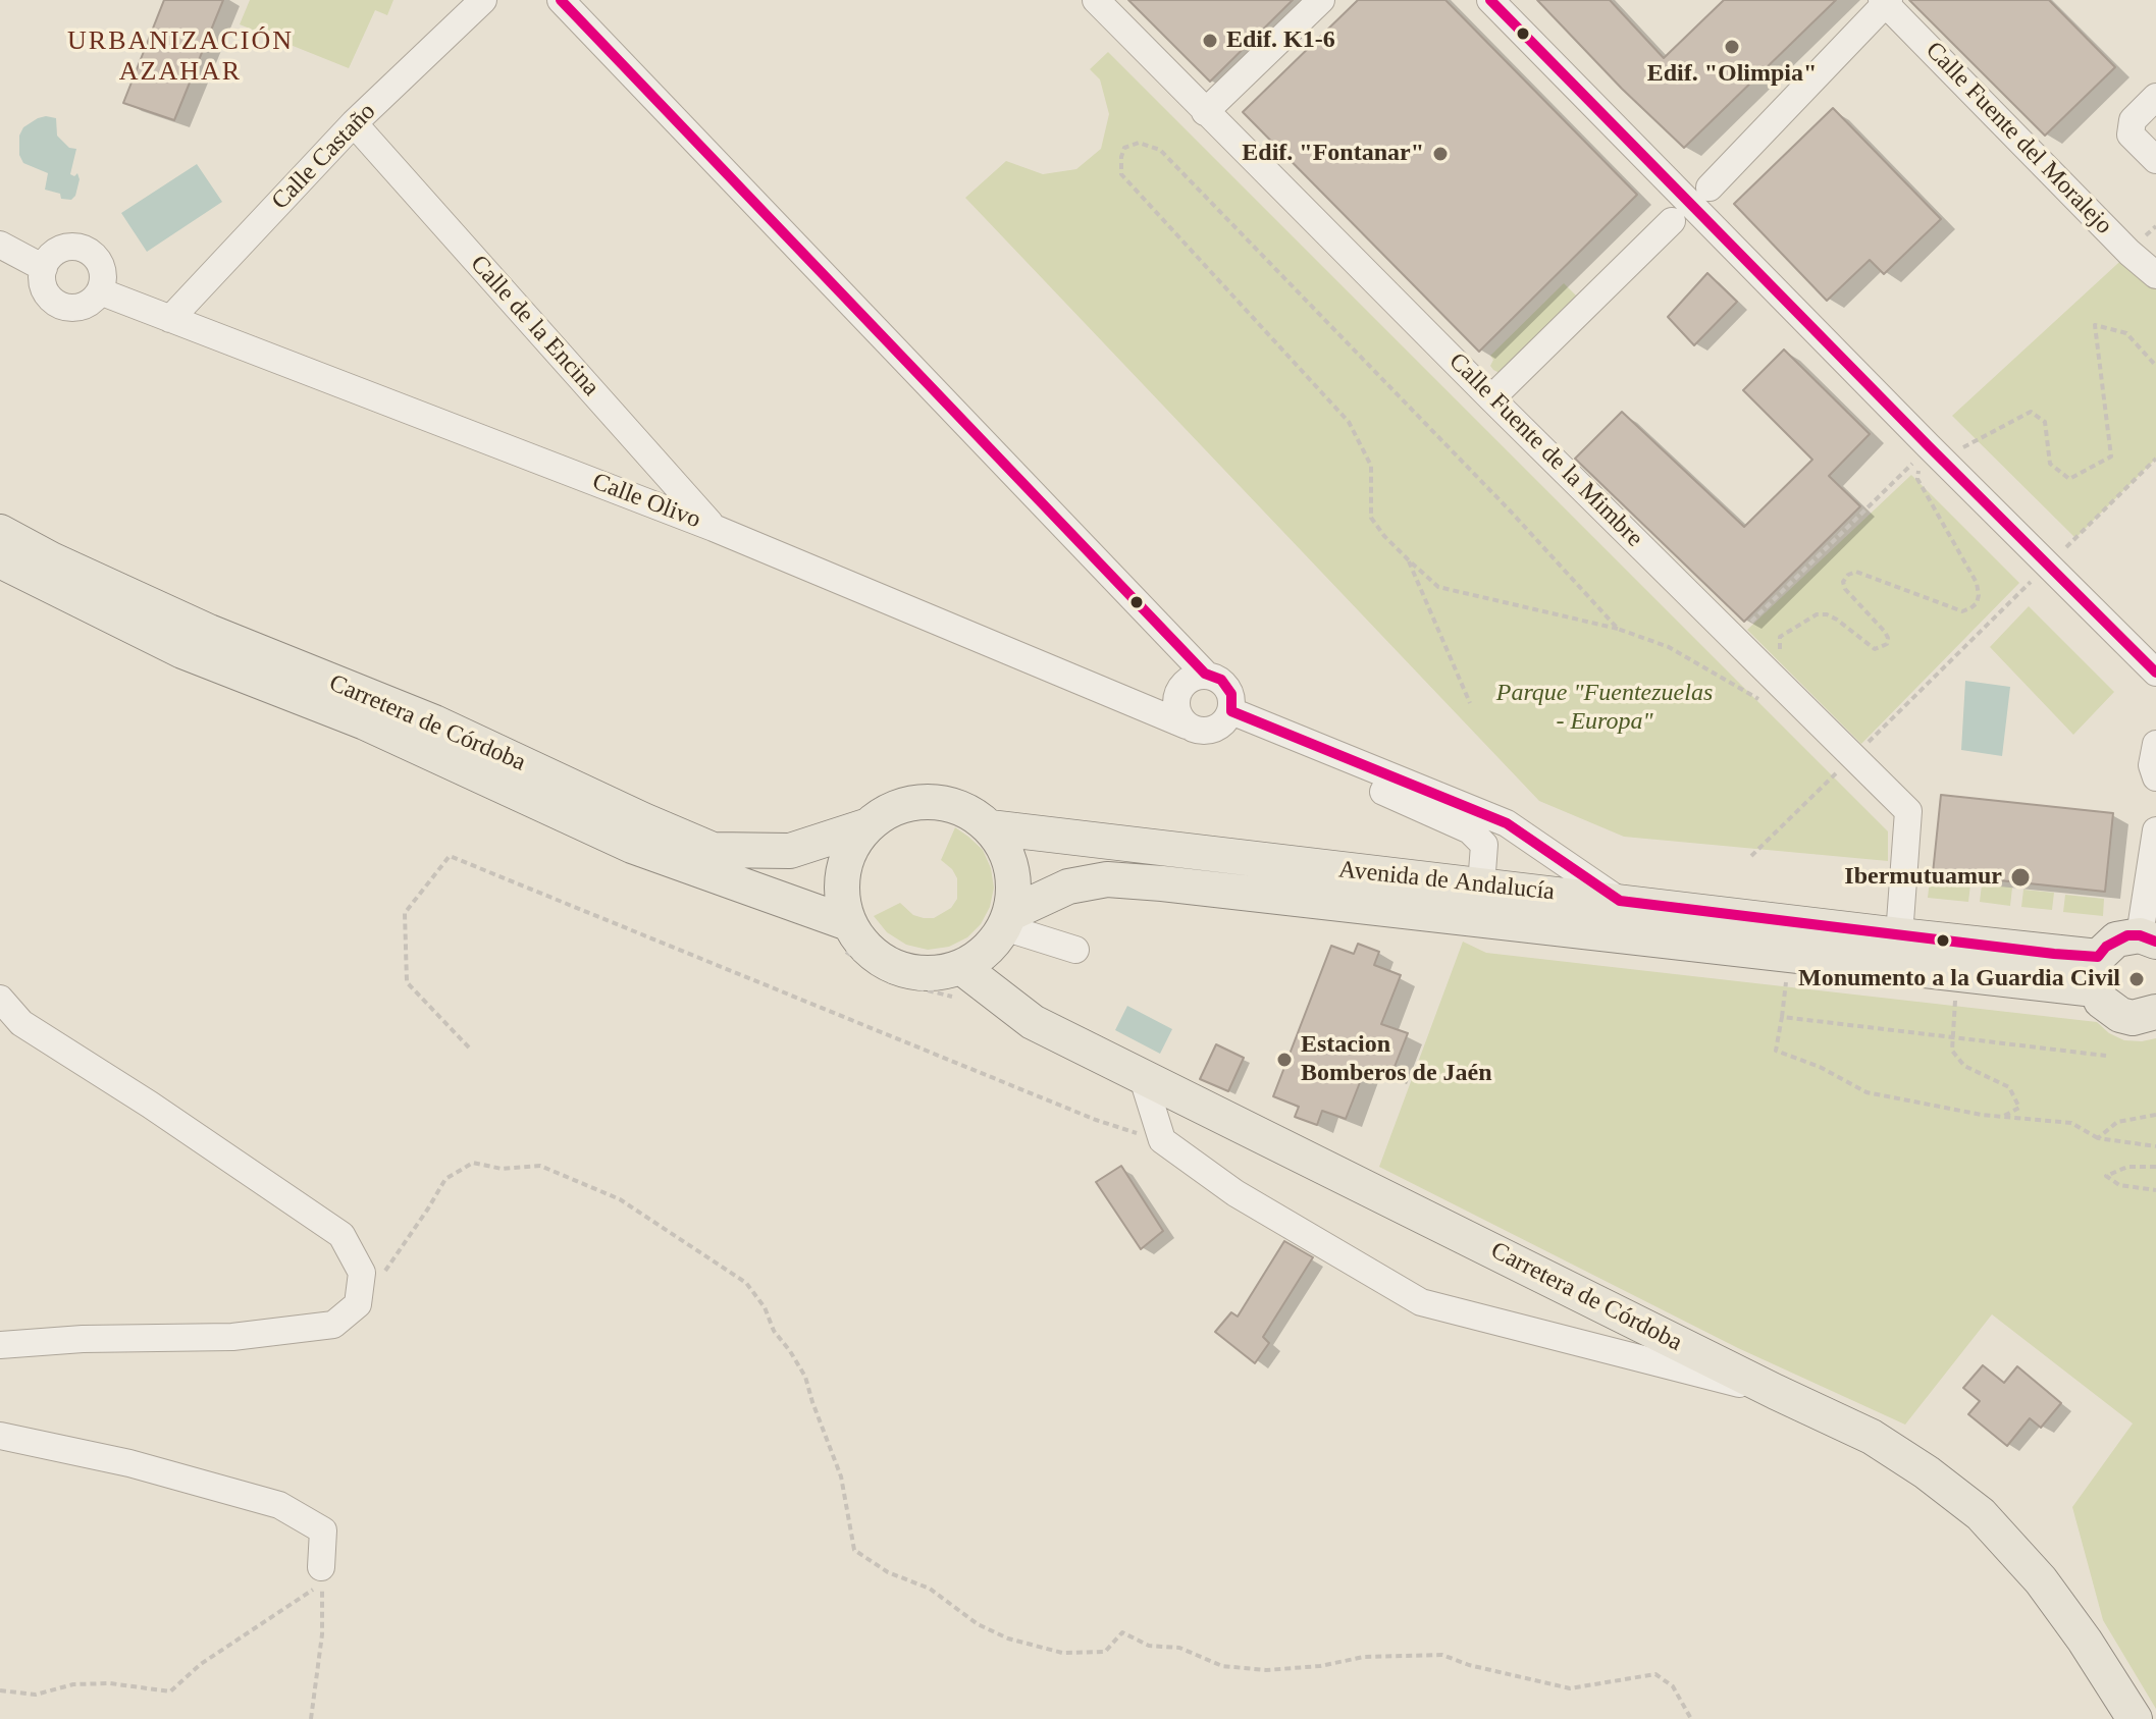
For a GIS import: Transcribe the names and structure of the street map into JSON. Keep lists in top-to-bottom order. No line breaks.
{"streets":{"main road":["Carretera de Córdoba","Avenida de Andalucía"],"street":["Calle Fuente del Moralejo","Calle Castaño","Calle de la Encina","Calle Fuente de la Mimbre","Calle Olivo"]},"crossings":[["Calle Castaño","Calle de la Encina"],["Calle Castaño","Calle Olivo"],["Calle de la Encina","Calle Olivo"],["Calle Fuente de la Mimbre","Avenida de Andalucía"],["Carretera de Córdoba","Avenida de Andalucía"]],"districts":["URBANIZACIÓN AZAHAR"],"parks":["Parque \"Fuentezuelas - Europa\""],"places":["Edif. K1-6","Edif. \"Olimpia\"","Edif. \"Fontanar\"","Ibermutuamur","Monumento a la Guardia Civil","Estacion Bomberos de Jaén"]}
